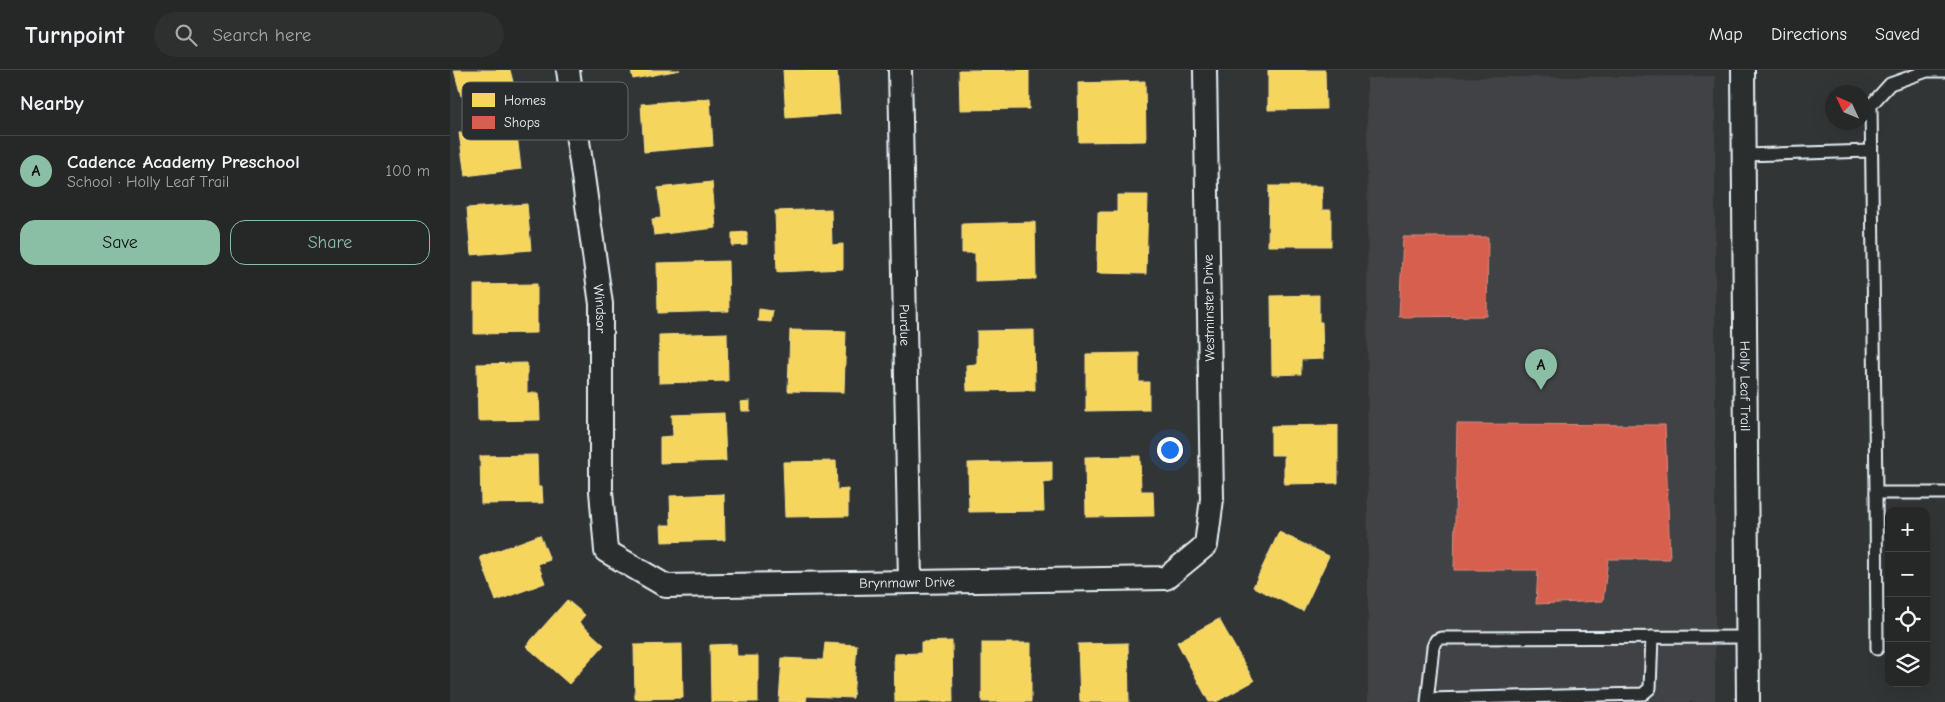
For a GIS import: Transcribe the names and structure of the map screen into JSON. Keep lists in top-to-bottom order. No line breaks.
{"streets":{"street":["Westminster Drive","Windsor","Purdue","Holly Leaf Trail","Brynmawr Drive"]},"crossings":[["Westminster Drive","Brynmawr Drive"],["Windsor","Brynmawr Drive"],["Purdue","Brynmawr Drive"]],"legend":["Homes","Shops"],"north":"top left","page":{"header":"Turnpoint","search":"Search here","nav":["Map","Directions","Saved"],"heading":"Nearby","list":[{"mark":"A","name":"Cadence Academy Preschool","note":"School · Holly Leaf Trail","value":"100 m"}],"buttons":["Save","Share"],"pins":"A","map_buttons":["+","−"]}}
